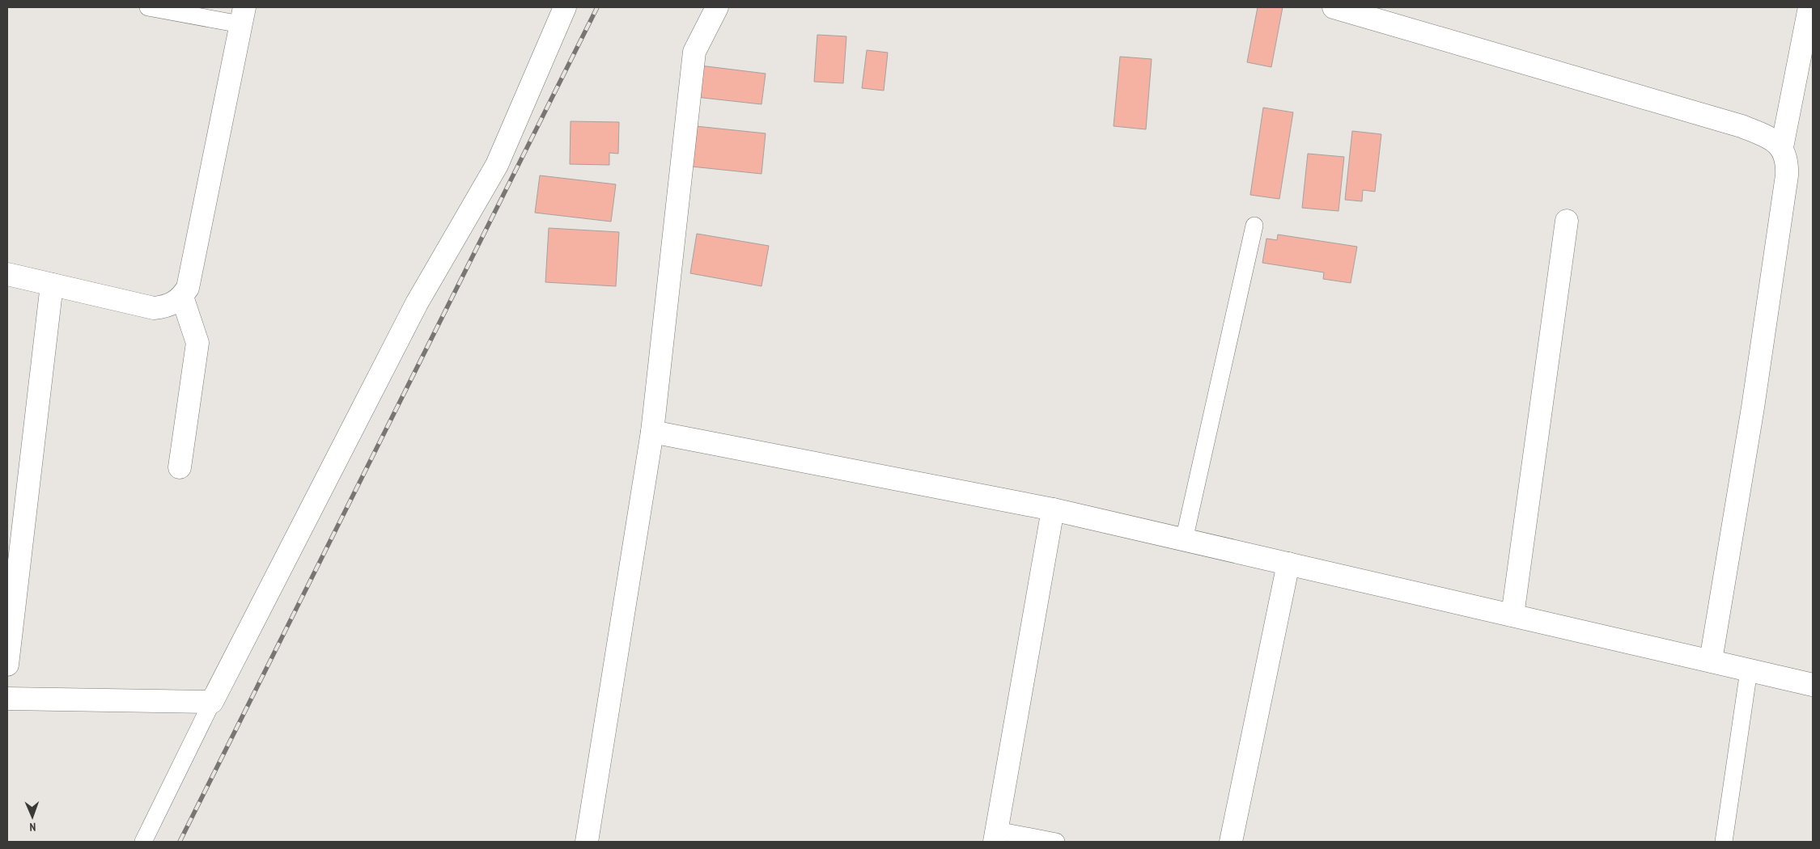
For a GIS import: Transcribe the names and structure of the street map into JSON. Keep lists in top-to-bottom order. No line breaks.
{"north":"bottom"}
